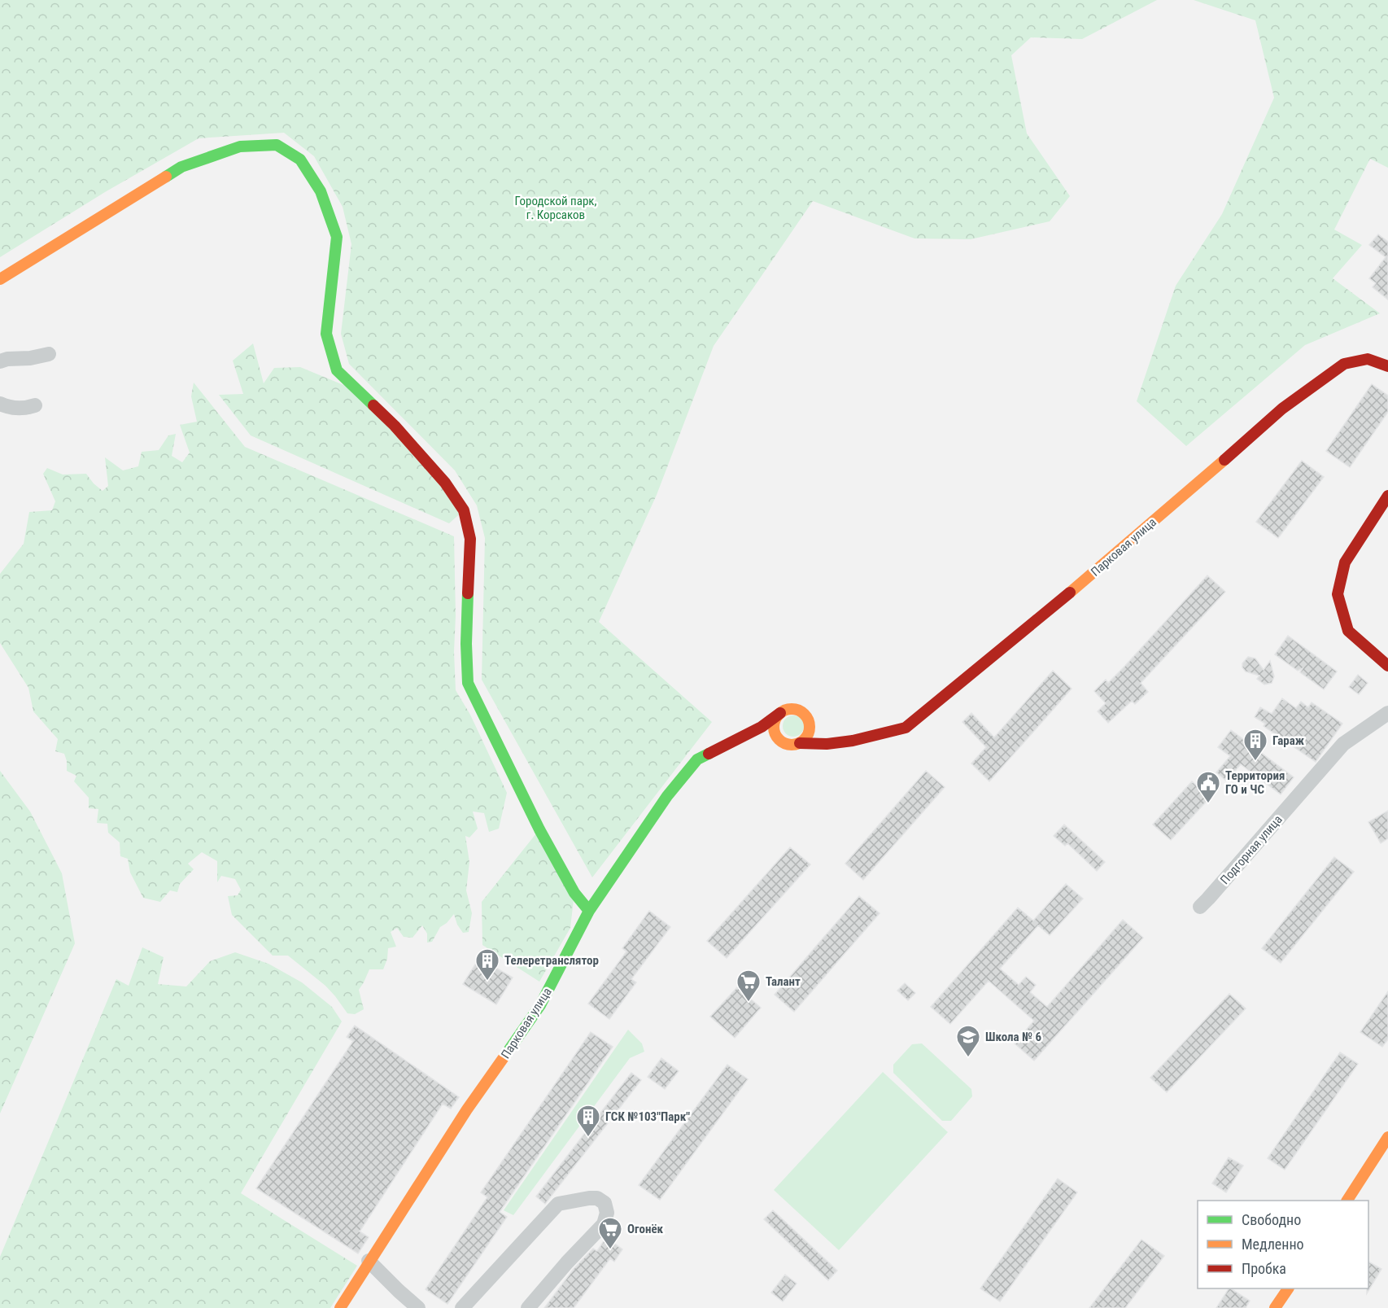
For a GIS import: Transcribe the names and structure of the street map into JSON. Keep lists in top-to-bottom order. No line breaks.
{"streets":{"street":["Парковая улица","Подгорная улица"]},"parks":["Городской парк, г. Корсаков"],"places":{"building":["Гараж","Телеретранслятор","ГСК №103\"Парк\""],"public building":["Территория ГО и ЧС"],"supermarket":["Талант","Огонёк"],"school or university":["Школа № 6"]},"legend":["Свободно","Медленно","Пробка"]}
